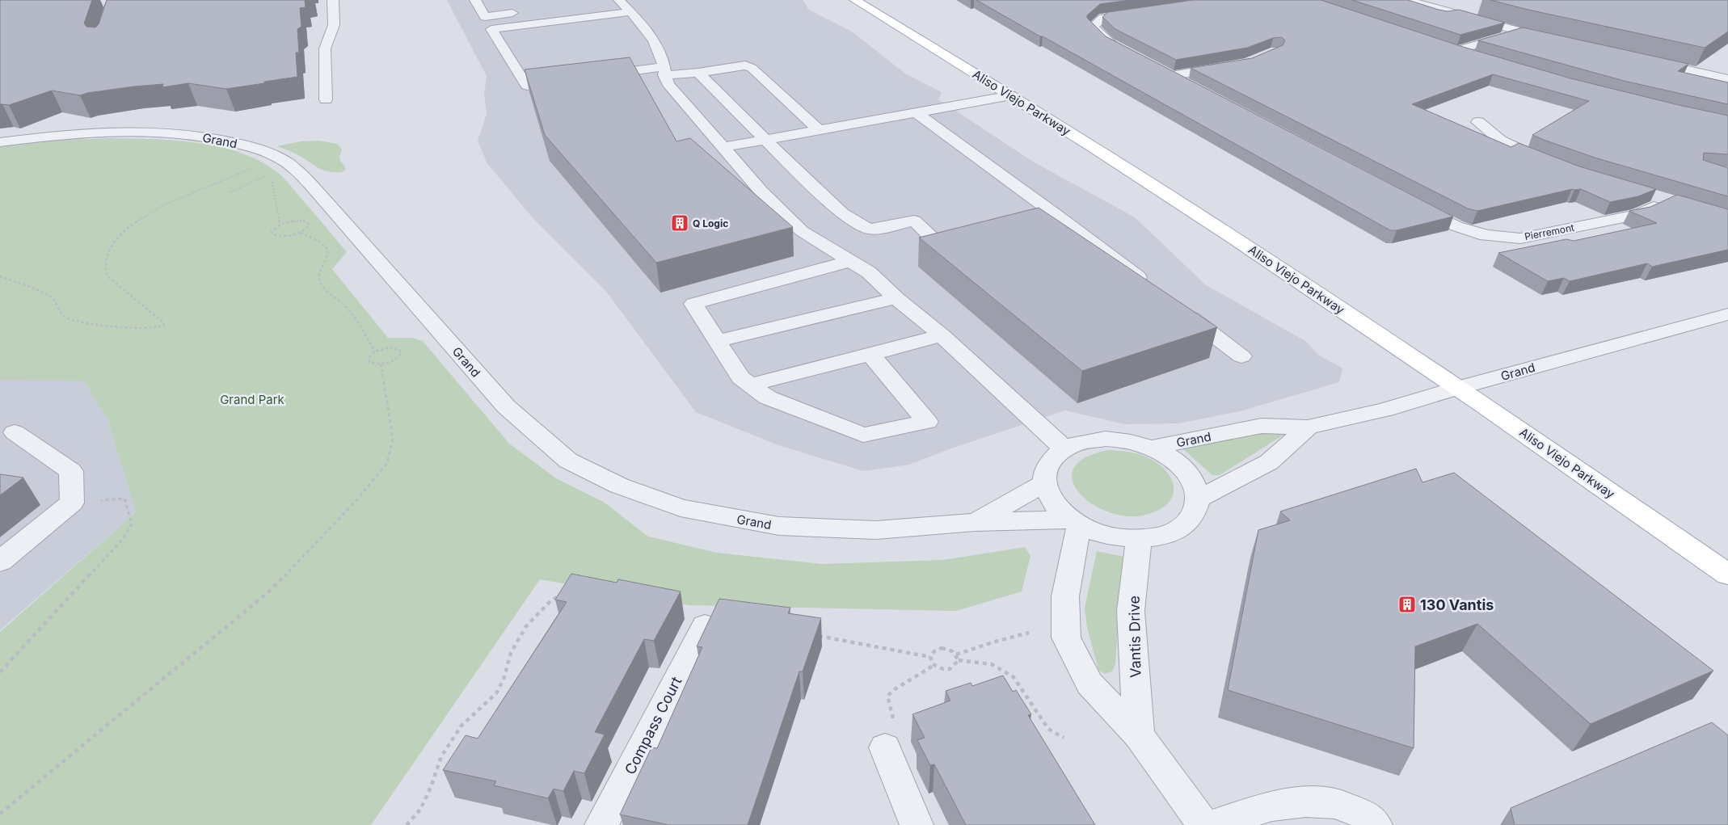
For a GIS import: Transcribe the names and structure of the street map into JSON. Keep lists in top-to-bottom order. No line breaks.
{"streets":{"main road":["Aliso Viejo Parkway"],"street":["Grand","Pierremont","Vantis Drive","Compass Court"]},"crossings":[["Aliso Viejo Parkway","Grand"],["Grand","Vantis Drive"]],"parks":["Grand Park"],"places":{"building":["Q Logic","130 Vantis"]}}
